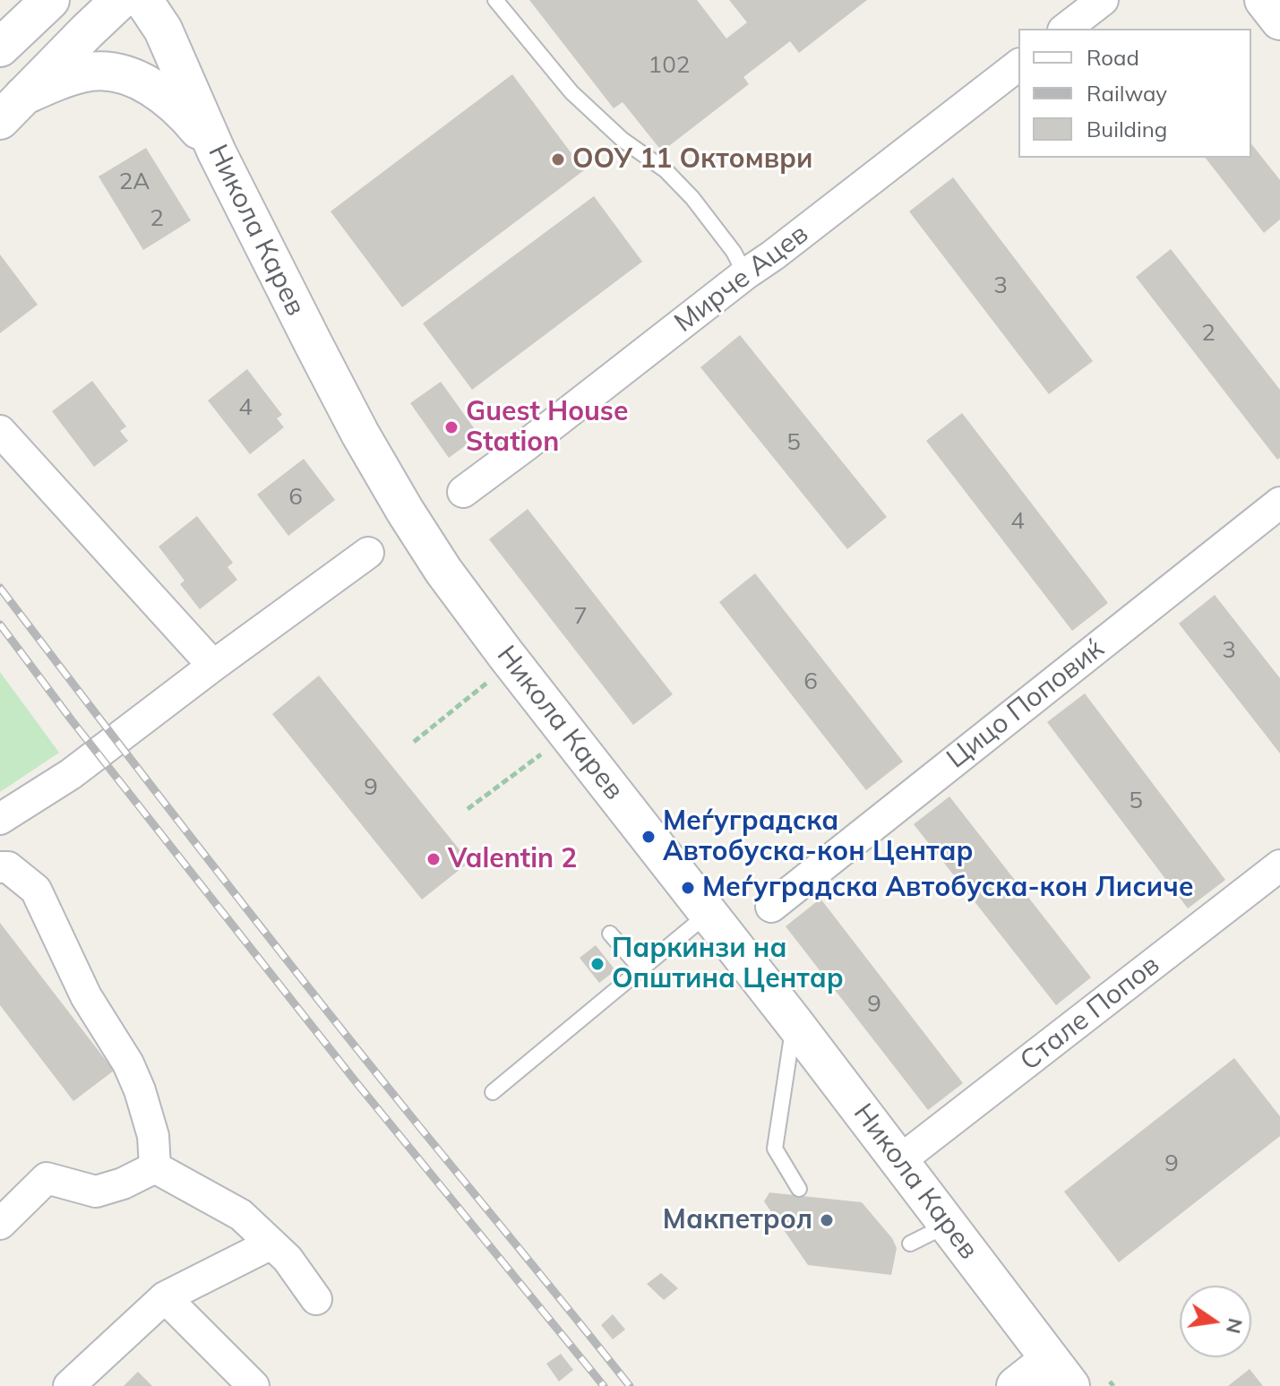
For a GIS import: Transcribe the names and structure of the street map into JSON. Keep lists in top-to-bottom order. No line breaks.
{"streets":{"street":["Никола Карев","Мирче Ацев","Цицо Поповиќ","Стале Попов"]},"crossings":[["Никола Карев","Стале Попов"]],"places":["ООУ 11 Октомври","Guest House Station","Меѓуградска Автобуска-кон Центар","Valentin 2","Меѓуградска Автобуска-кон Лисиче","Паркинзи на Општина Центар","Макпетрол"],"house_numbers":["102","2А","2","3","2","4","5","6","4","7","3","6","9","5","9","9"],"legend":["Road","Railway","Building"],"north":"right"}
